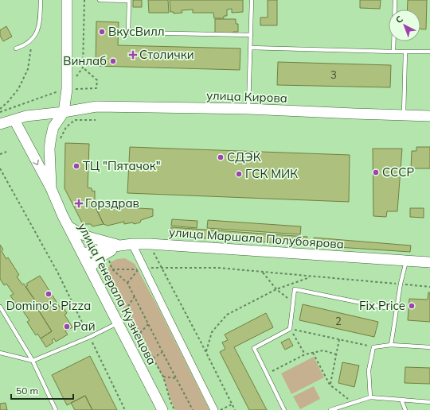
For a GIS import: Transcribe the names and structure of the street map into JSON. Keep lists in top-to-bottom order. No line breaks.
{"streets":{"main road":["улица Кирова","улица Маршала Полубоярова","улица Генерала Кузнецова"]},"crossings":[["улица Кирова","улица Генерала Кузнецова"],["улица Маршала Полубоярова","улица Генерала Кузнецова"]],"places":{"other":["ВкусВилл","Винлаб","СДЭК","ТЦ \"Пятачок\"","СССР","ГСК МИК","Domino's Pizza","Fix Price","Рай"],"health":["Столички","Горздрав"]},"house_numbers":["3","2"],"scale_bar":"50 m","north":"top left"}
